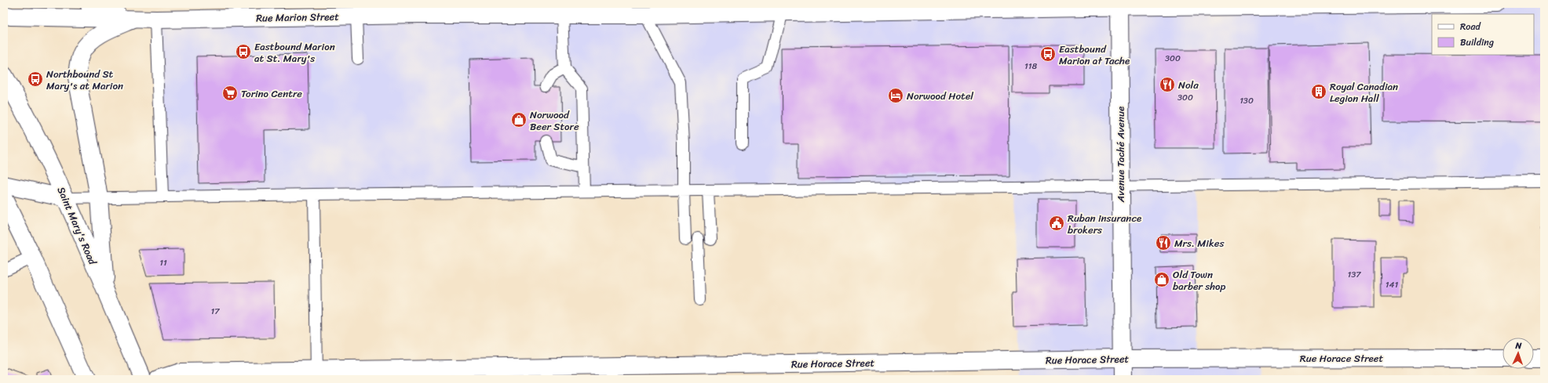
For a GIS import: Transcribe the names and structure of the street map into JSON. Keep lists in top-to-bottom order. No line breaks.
{"streets":{"main road":["Rue Marion Street","Avenue Taché Avenue","Saint Mary's Road","Rue Horace Street"]},"crossings":[["Rue Marion Street","Avenue Taché Avenue"],["Avenue Taché Avenue","Rue Horace Street"]],"places":{"bus stop":["Eastbound Marion at St. Mary's","Eastbound Marion at Tache","Northbound St Mary's at Marion"],"restaurant":["Nola","Mrs. Mikes"],"building":["Royal Canadian Legion Hall"],"supermarket":["Torino Centre"],"hotel":["Norwood Hotel"],"shop":["Norwood Beer Store","Old Town barber shop"],"public building":["Ruban insurance brokers"]},"house_numbers":["300","118","300","130","11","137","141","17"],"legend":["Road","Building"],"north":"top"}
